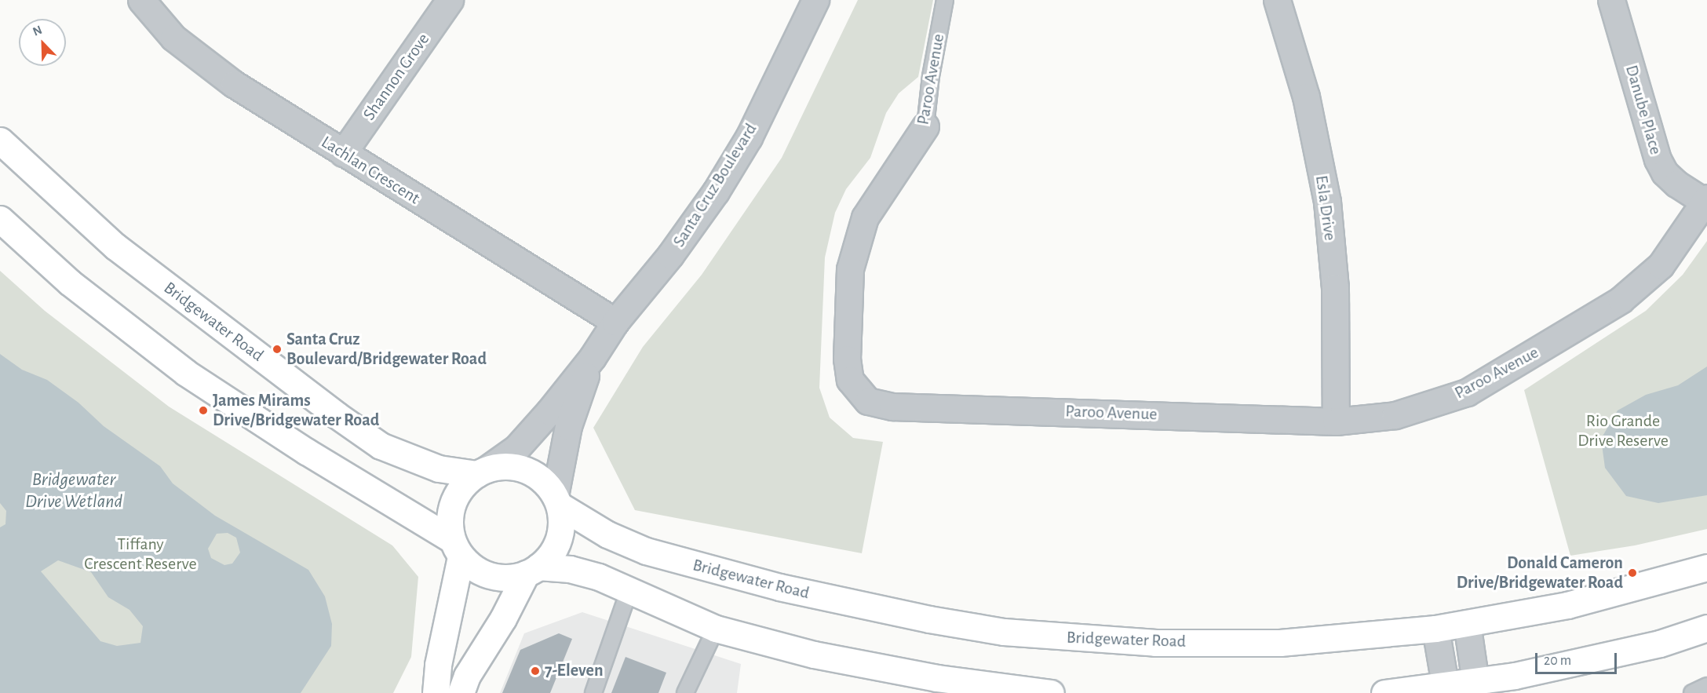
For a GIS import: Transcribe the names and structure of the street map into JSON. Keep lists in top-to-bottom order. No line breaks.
{"streets":{"street":["Shannon Grove","Paroo Avenue","Danube Place","Lachlan Crescent","Santa Cruz Boulevard","Esla Drive","Bridgewater Road"]},"crossings":[["Shannon Grove","Lachlan Crescent"],["Paroo Avenue","Danube Place"],["Paroo Avenue","Esla Drive"],["Lachlan Crescent","Santa Cruz Boulevard"],["Santa Cruz Boulevard","Bridgewater Road"]],"water":["Bridgewater Drive Wetland"],"parks":["Rio Grande Drive Reserve","Tiffany Crescent Reserve"],"places":["Santa Cruz Boulevard/Bridgewater Road","James Mirams Drive/Bridgewater Road","Donald Cameron Drive/Bridgewater Road","7-Eleven"],"scale_bar":"20 m","north":"top left"}
